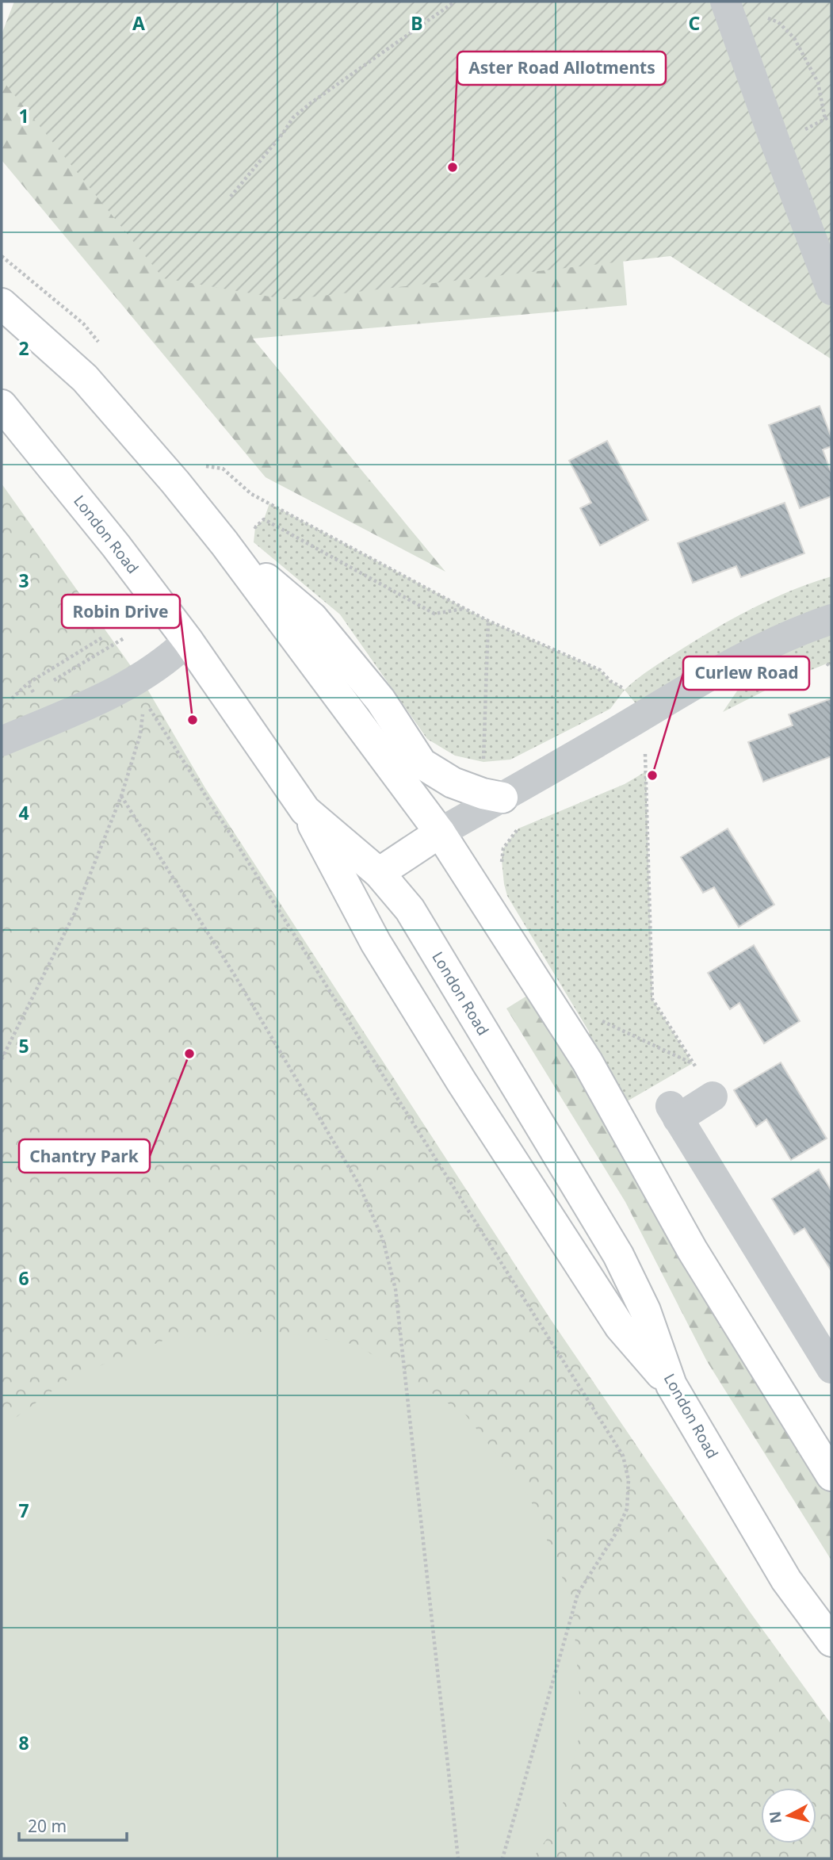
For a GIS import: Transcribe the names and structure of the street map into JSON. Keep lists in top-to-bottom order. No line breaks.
{"streets":{"main road":["London Road"]},"places":["Aster Road Allotments","Robin Drive","Curlew Road","Chantry Park"],"scale_bar":"20 m","north":"left","grid":{"columns":["A","B","C"],"rows":["1","2","3","4","5","6","7","8"]}}
